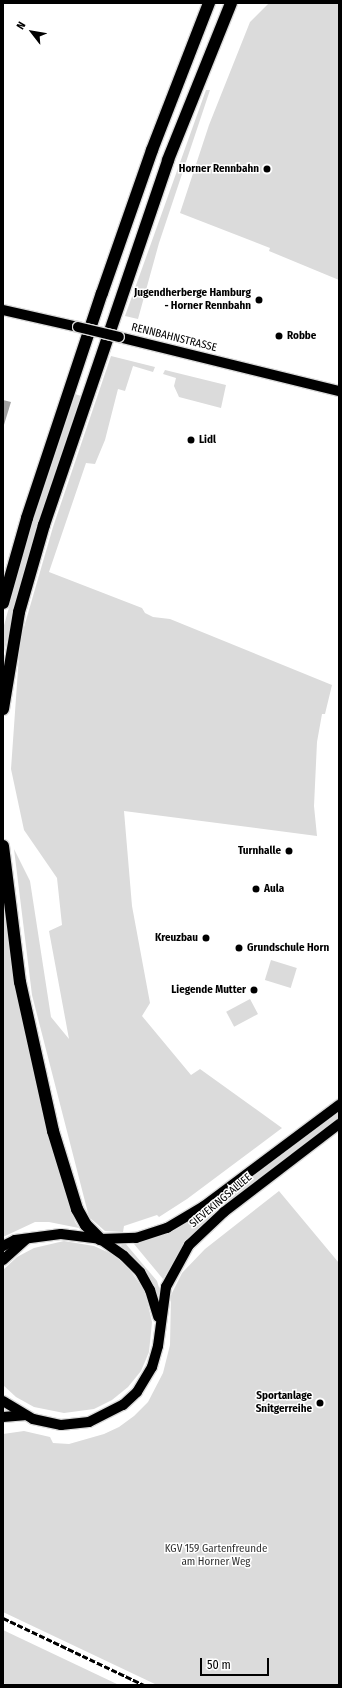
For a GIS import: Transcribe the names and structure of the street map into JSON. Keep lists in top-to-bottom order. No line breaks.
{"streets":{"main road":["RENNBAHNSTRASSE","SIEVEKINGSALLEE"]},"parks":["KGV 159 Gartenfreunde am Horner Weg"],"places":["Horner Rennbahn","Jugendherberge Hamburg - Horner Rennbahn","Robbe","Lidl","Turnhalle","Aula","Kreuzbau","Grundschule Horn","Liegende Mutter","Sportanlage Snitgerreihe"],"scale_bar":"50 m","north":"top left"}
